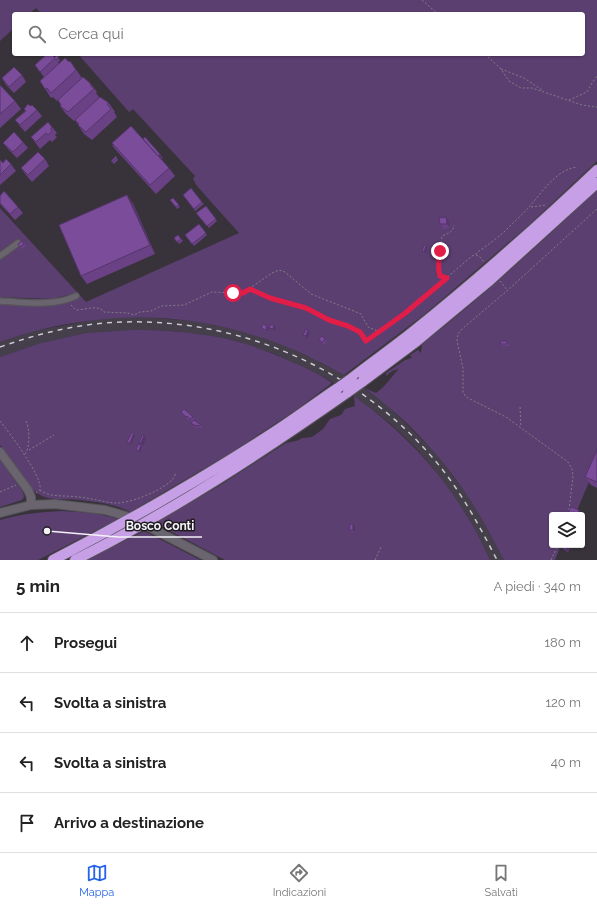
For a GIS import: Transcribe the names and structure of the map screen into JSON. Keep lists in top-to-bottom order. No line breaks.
{"places":["Bosco Conti"],"page":{"search":"Cerca qui","heading":["5 min","A piedi · 340 m"],"list":[["Prosegui","180 m"],["Svolta a sinistra","120 m"],["Svolta a sinistra","40 m"],"Arrivo a destinazione"],"nav":["Mappa","Indicazioni","Salvati"]}}
